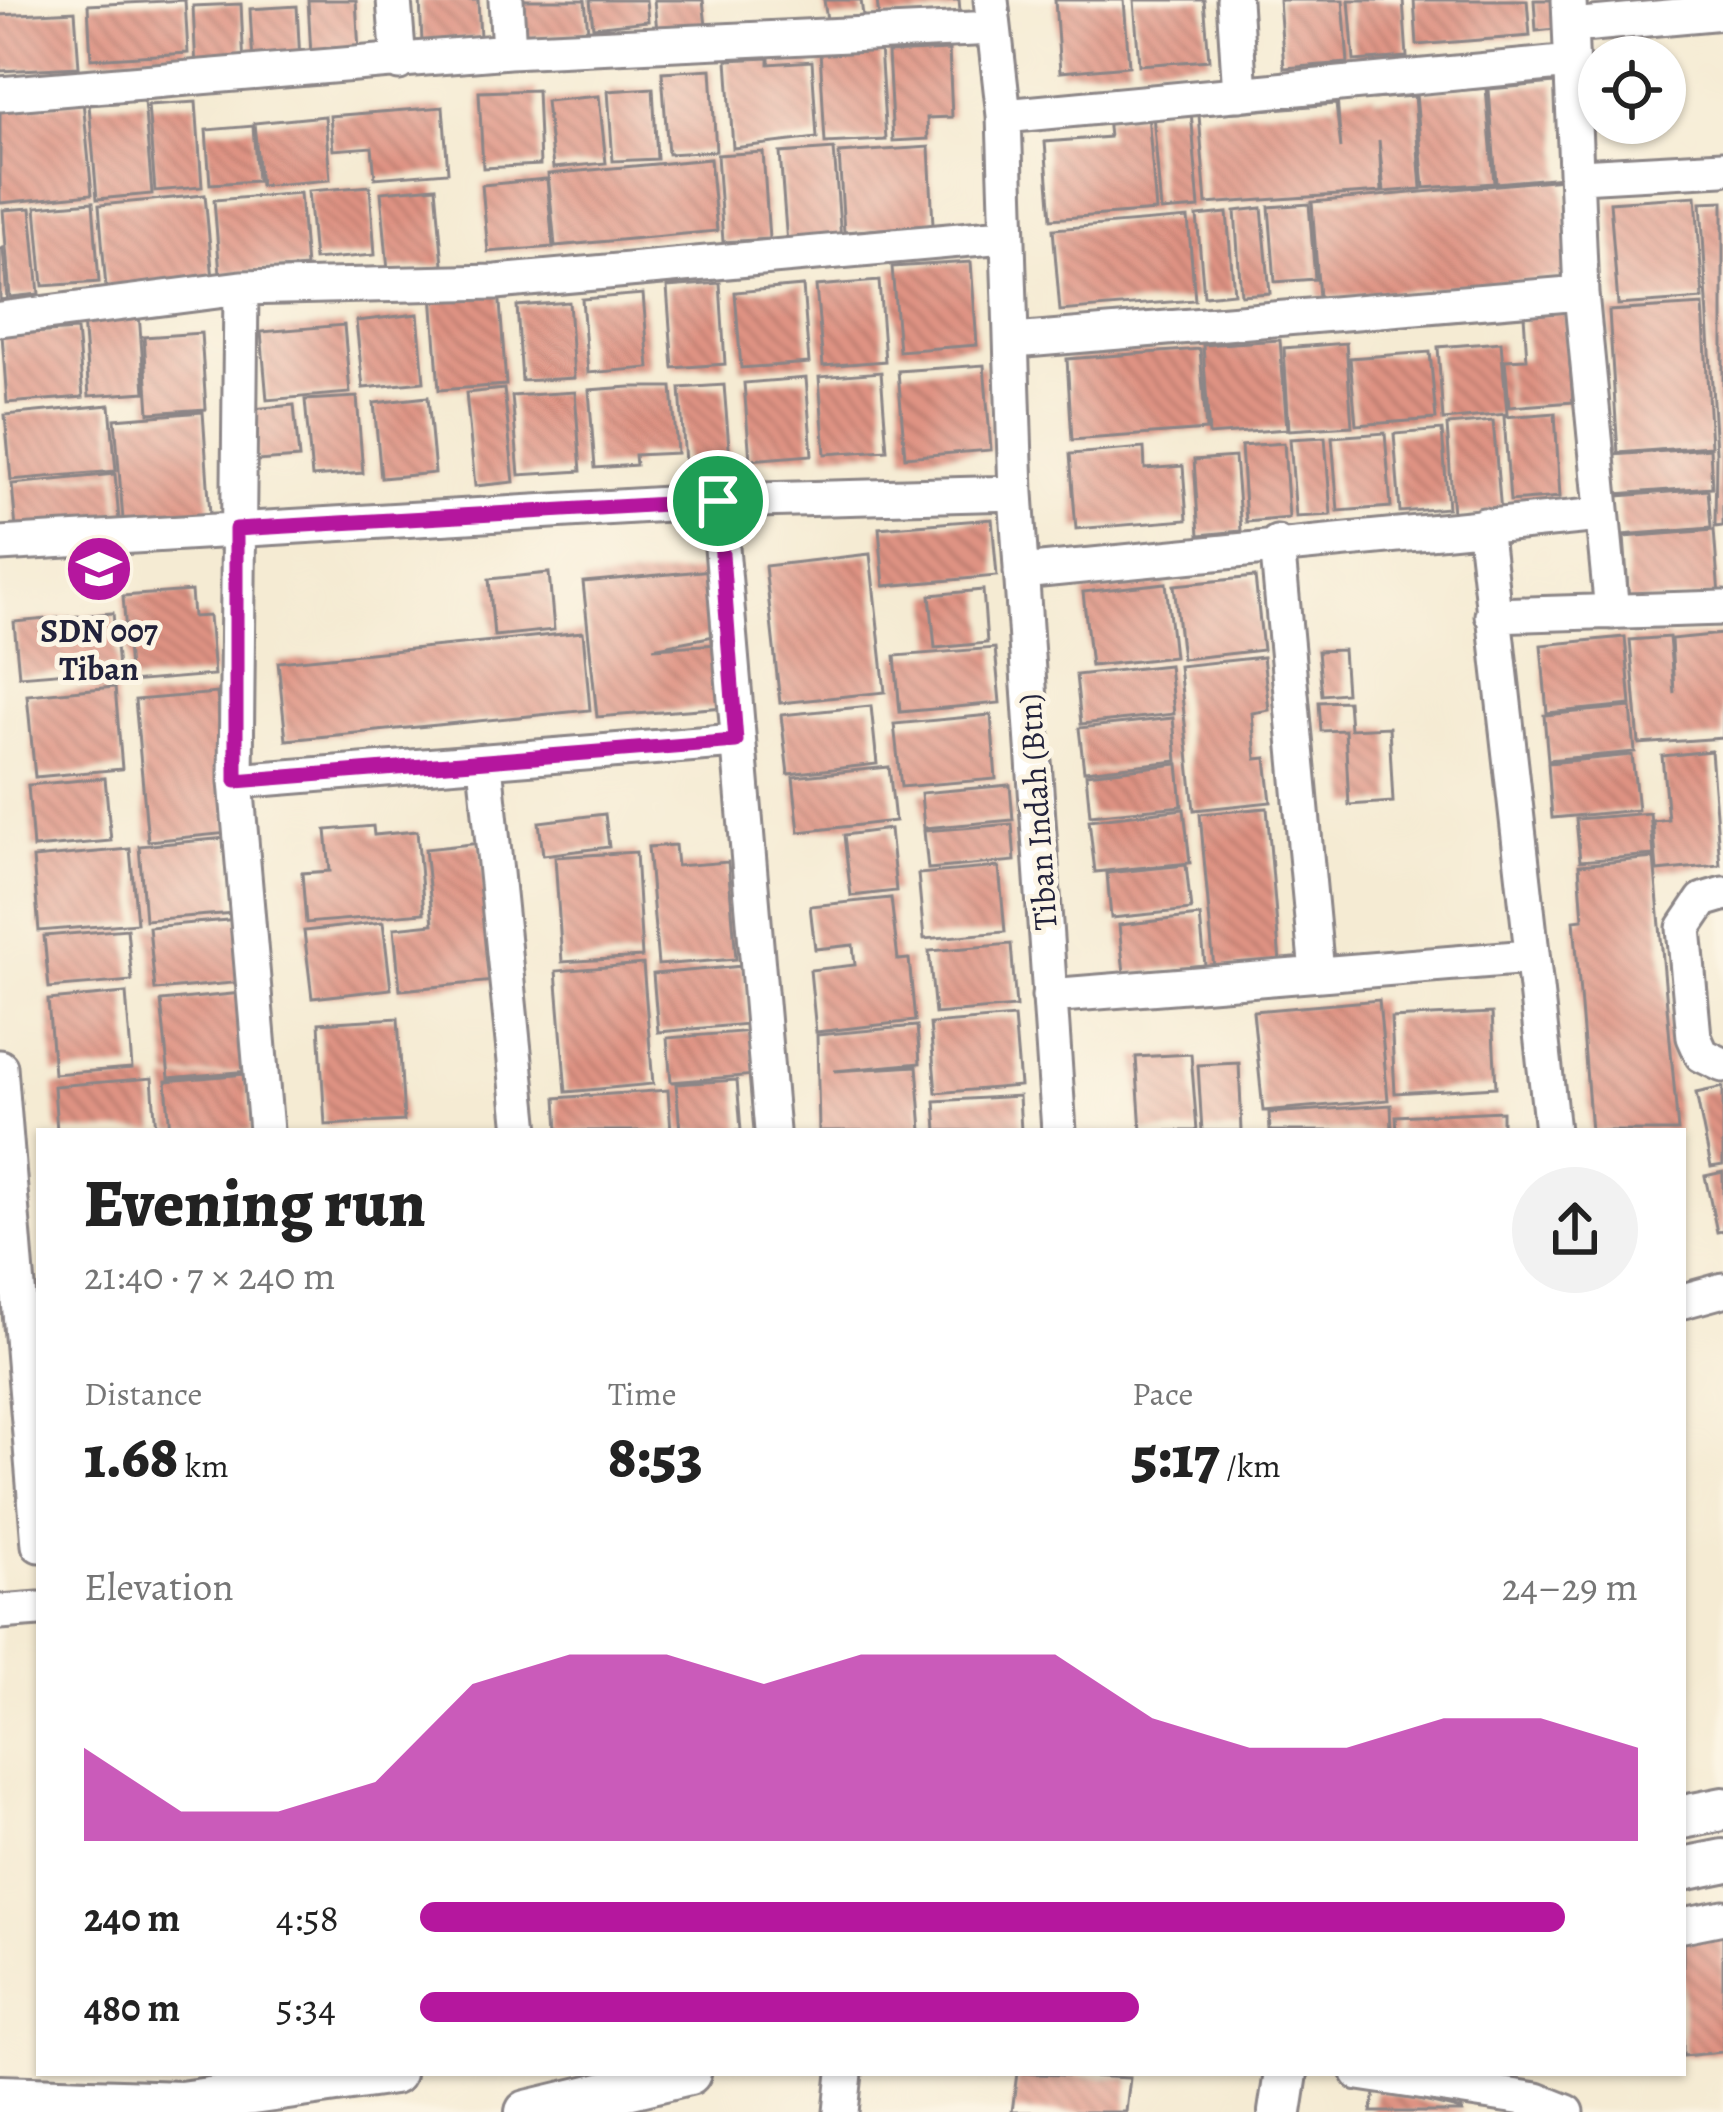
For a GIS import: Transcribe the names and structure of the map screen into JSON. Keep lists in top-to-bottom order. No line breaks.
{"streets":{"street":["Tiban Indah (Btn)"]},"places":{"school or university":["SDN 007 Tiban"]},"page":{"heading":["Evening run","21:40 · 7 × 240 m"],"stats":[["Distance","1.68 km"],["Time","8:53"],["Pace","5:17 /km"]],"chart":["Elevation","24–29 m"],"list":[{"name":"240 m","note":"4:58"},{"name":"480 m","note":"5:34"}]}}
